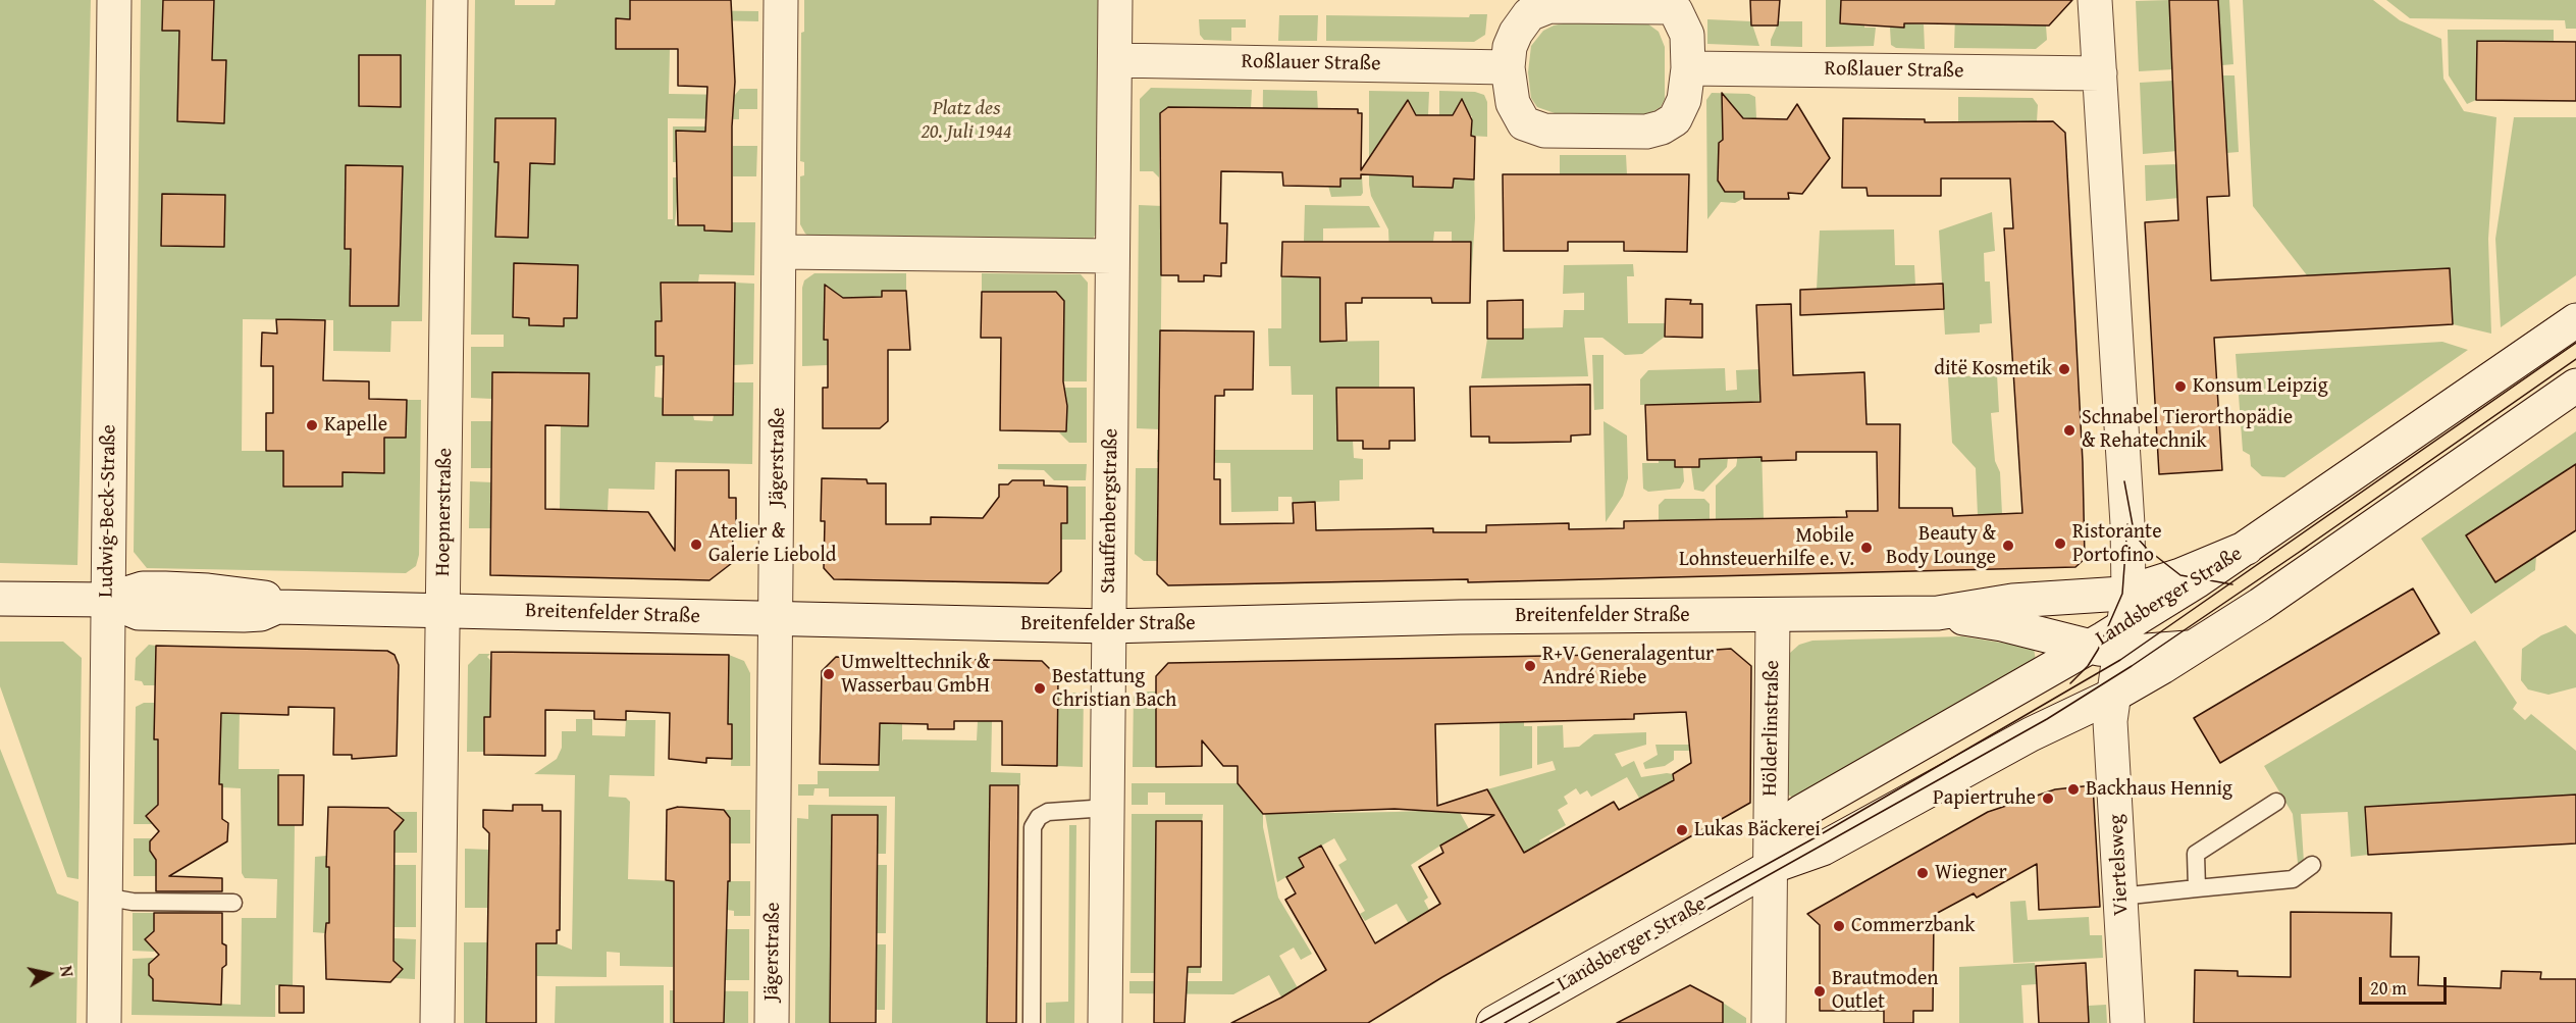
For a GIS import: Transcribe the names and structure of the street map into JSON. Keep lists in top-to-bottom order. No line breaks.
{"streets":{"street":["Roßlauer Straße","Jägerstraße","Ludwig-Beck-Straße","Stauffenbergstraße","Hoepnerstraße","Landsberger Straße","Breitenfelder Straße","Hölderlinstraße","Viertelsweg"]},"crossings":[["Roßlauer Straße","Stauffenbergstraße"],["Roßlauer Straße","Viertelsweg"],["Jägerstraße","Breitenfelder Straße"],["Ludwig-Beck-Straße","Breitenfelder Straße"],["Stauffenbergstraße","Breitenfelder Straße"],["Hoepnerstraße","Breitenfelder Straße"],["Landsberger Straße","Breitenfelder Straße"],["Landsberger Straße","Hölderlinstraße"],["Landsberger Straße","Viertelsweg"],["Breitenfelder Straße","Hölderlinstraße"],["Breitenfelder Straße","Viertelsweg"]],"parks":["Platz des 20. Juli 1944"],"places":["ditë Kosmetik","Konsum Leipzig","Kapelle","Schnabel Tierorthopädie & Rehatechnik","Ristorante Portofino","Atelier & Galerie Liebold","Beauty & Body Lounge","Mobile Lohnsteuerhilfe e. V.","R+V Generalagentur André Riebe","Umwelttechnik & Wasserbau GmbH","Bestattung Christian Bach","Backhaus Hennig","Papiertruhe","Lukas Bäckerei","Wiegner","Commerzbank","Brautmoden Outlet"],"scale_bar":"20 m","north":"right"}
